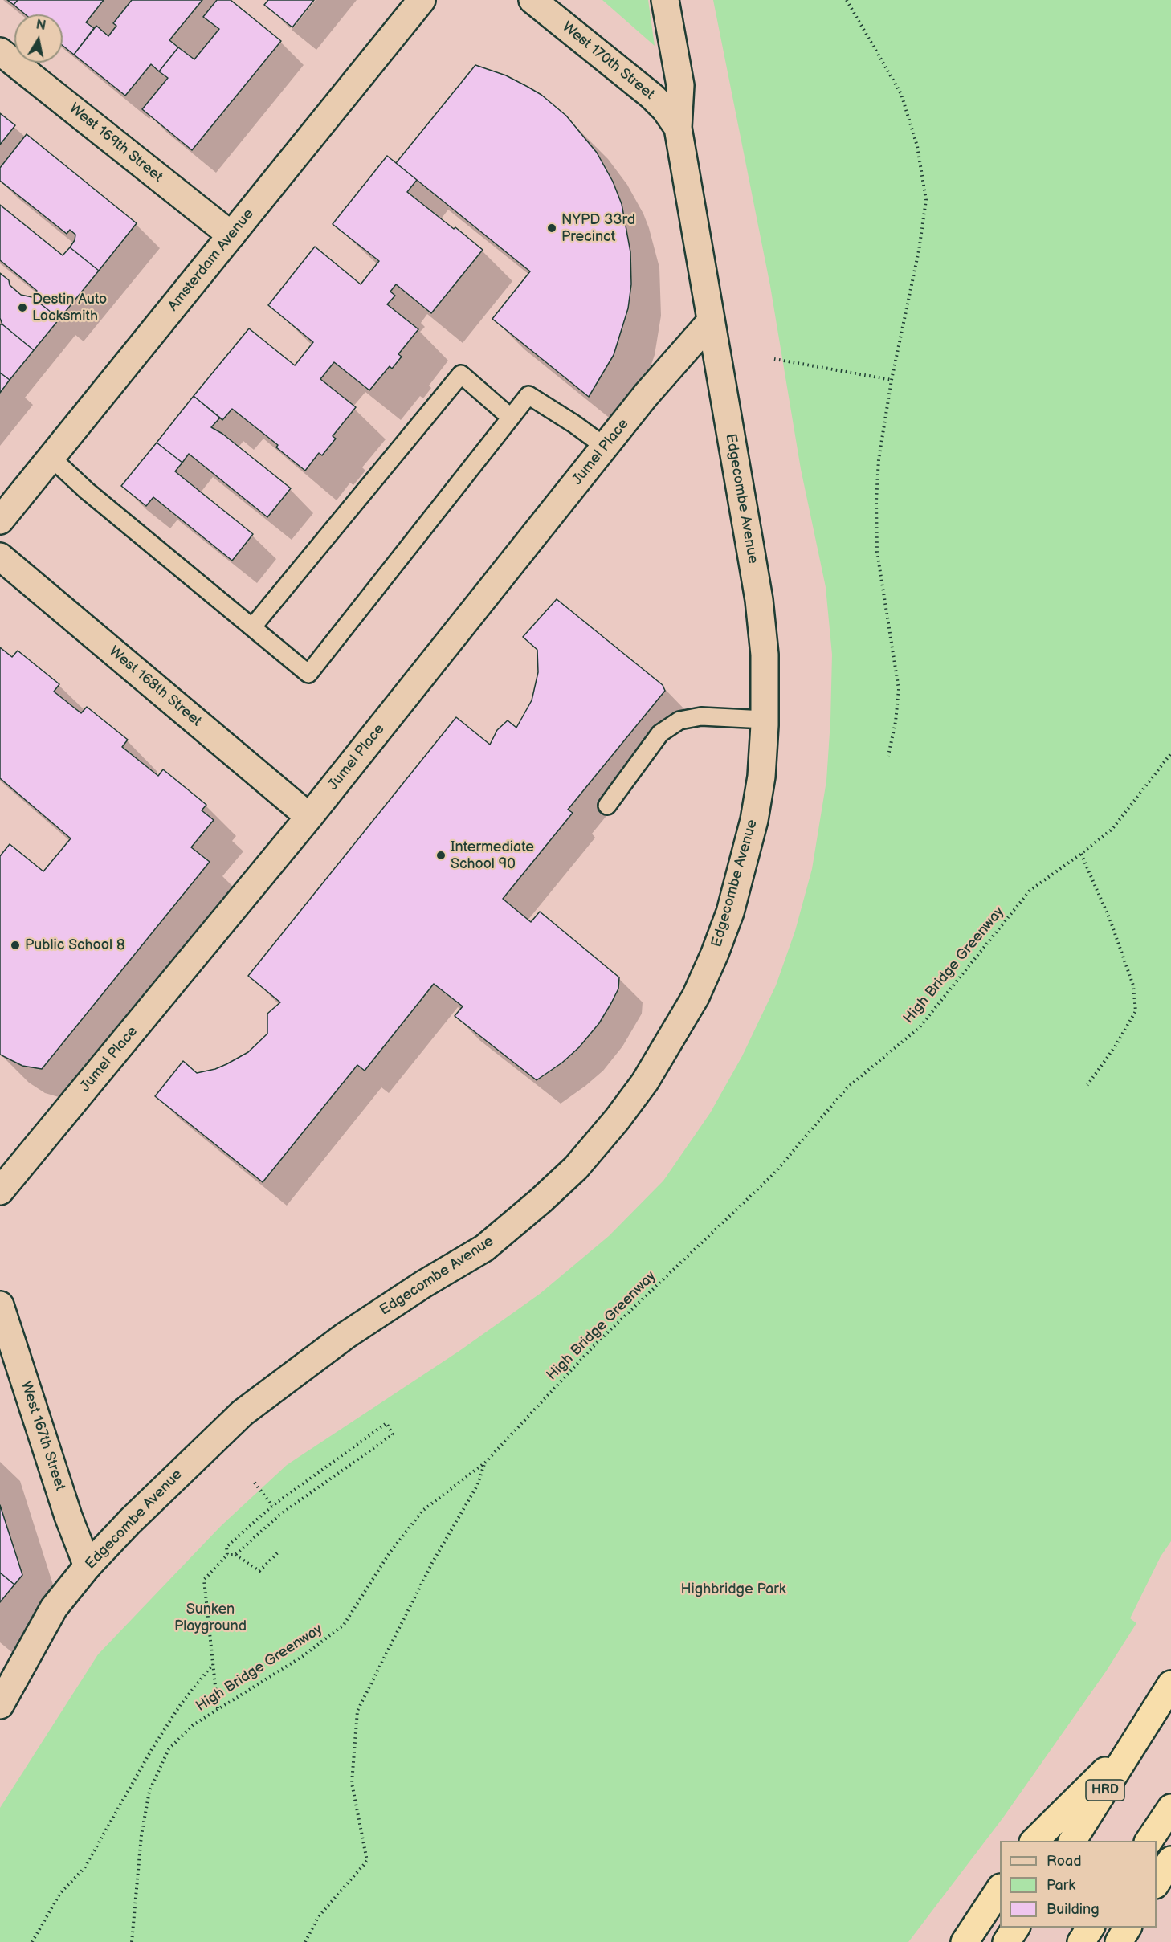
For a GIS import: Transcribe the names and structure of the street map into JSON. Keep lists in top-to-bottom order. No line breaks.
{"streets":{"highway":["HRD"],"street":["West 170th Street","West 169th Street","Amsterdam Avenue","Jumel Place","Edgecombe Avenue","West 168th Street","West 167th Street"],"path":["High Bridge Greenway"]},"crossings":[["West 170th Street","Edgecombe Avenue"],["West 169th Street","Amsterdam Avenue"],["Jumel Place","Edgecombe Avenue"],["Jumel Place","West 168th Street"],["Edgecombe Avenue","West 167th Street"]],"parks":["Highbridge Park","Sunken Playground"],"places":["NYPD 33rd Precinct","Destin Auto Locksmith","Intermediate School 90","Public School 8"],"legend":["Road","Park","Building"],"north":"top"}
